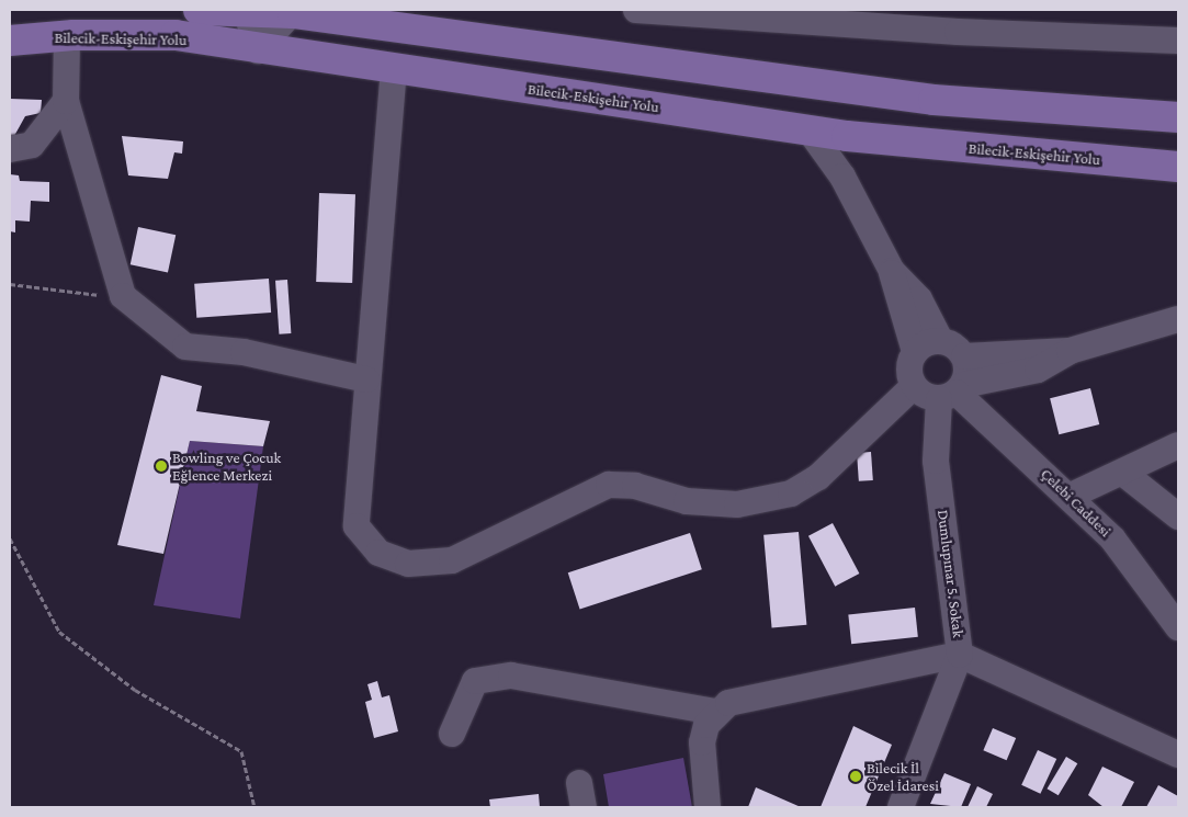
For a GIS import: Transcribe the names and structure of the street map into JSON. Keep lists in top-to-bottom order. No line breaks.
{"streets":{"main road":["Bilecik-Eskişehir Yolu"],"street":["Çelebi Caddesi","Dumlupınar 5. Sokak"]},"crossings":[["Çelebi Caddesi","Dumlupınar 5. Sokak"]],"places":["Bowling ve Çocuk Eğlence Merkezi","Bilecik İl Özel İdaresi"]}
